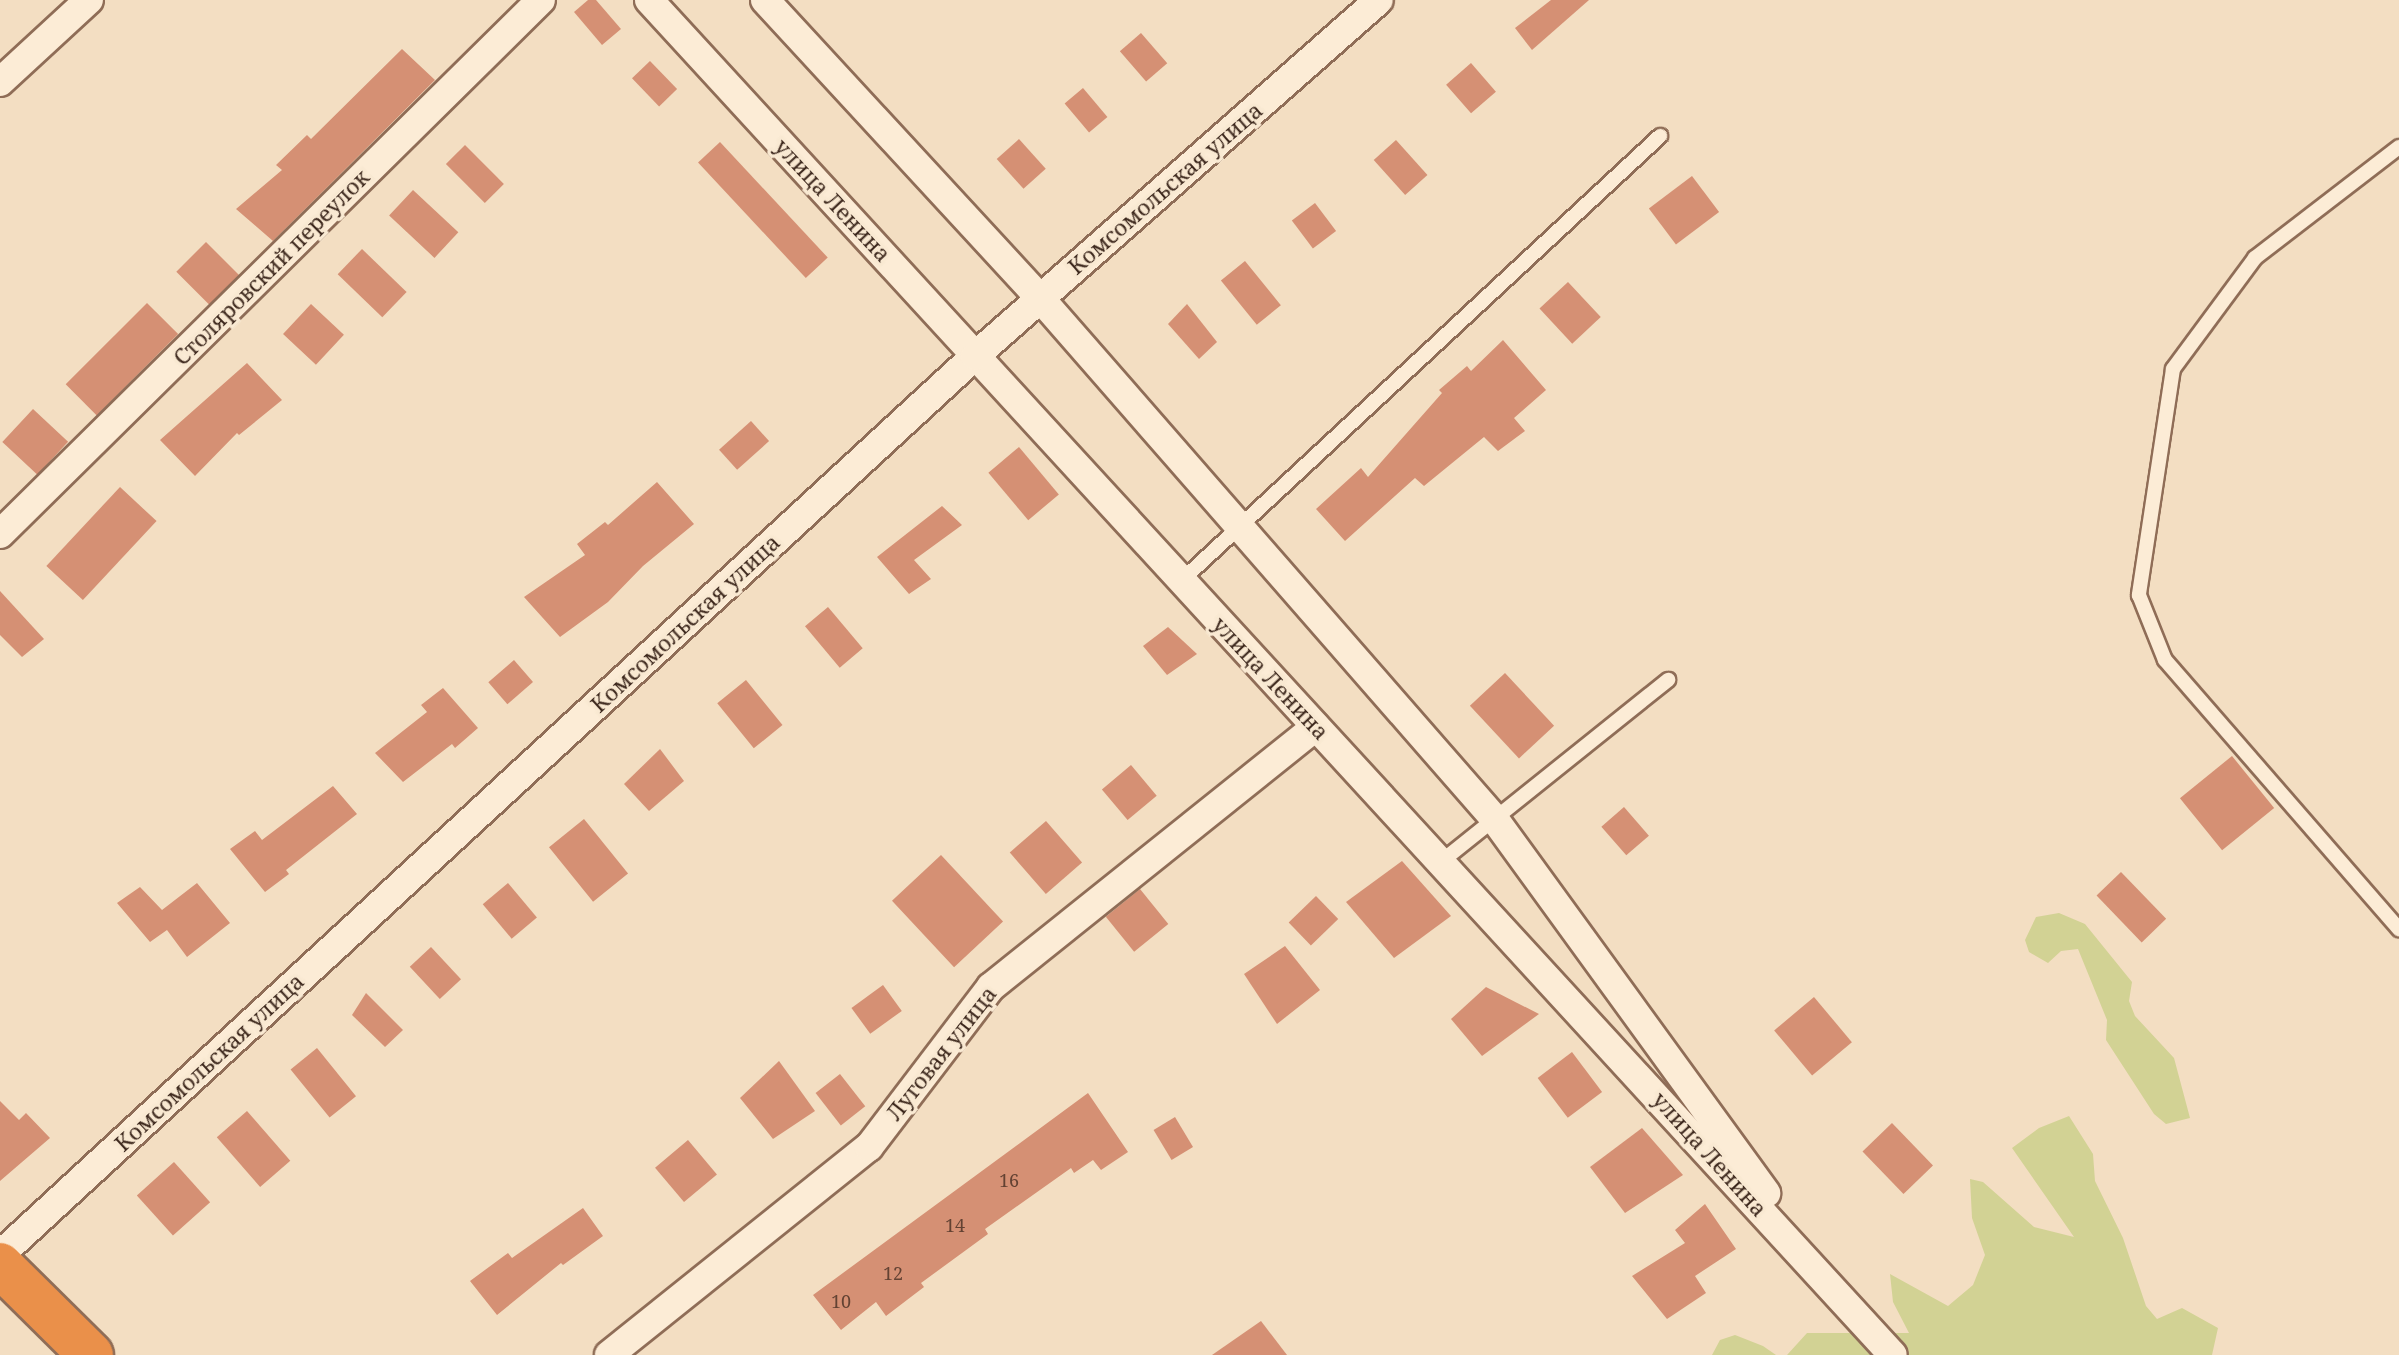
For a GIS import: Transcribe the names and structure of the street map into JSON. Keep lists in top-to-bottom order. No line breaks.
{"streets":{"street":["Комсомольская улица","улица Ленина","Столяровский переулок","Луговая улица"]},"crossings":[["Комсомольская улица","улица Ленина"],["улица Ленина","Луговая улица"]],"house_numbers":["16","14","12","10"]}
